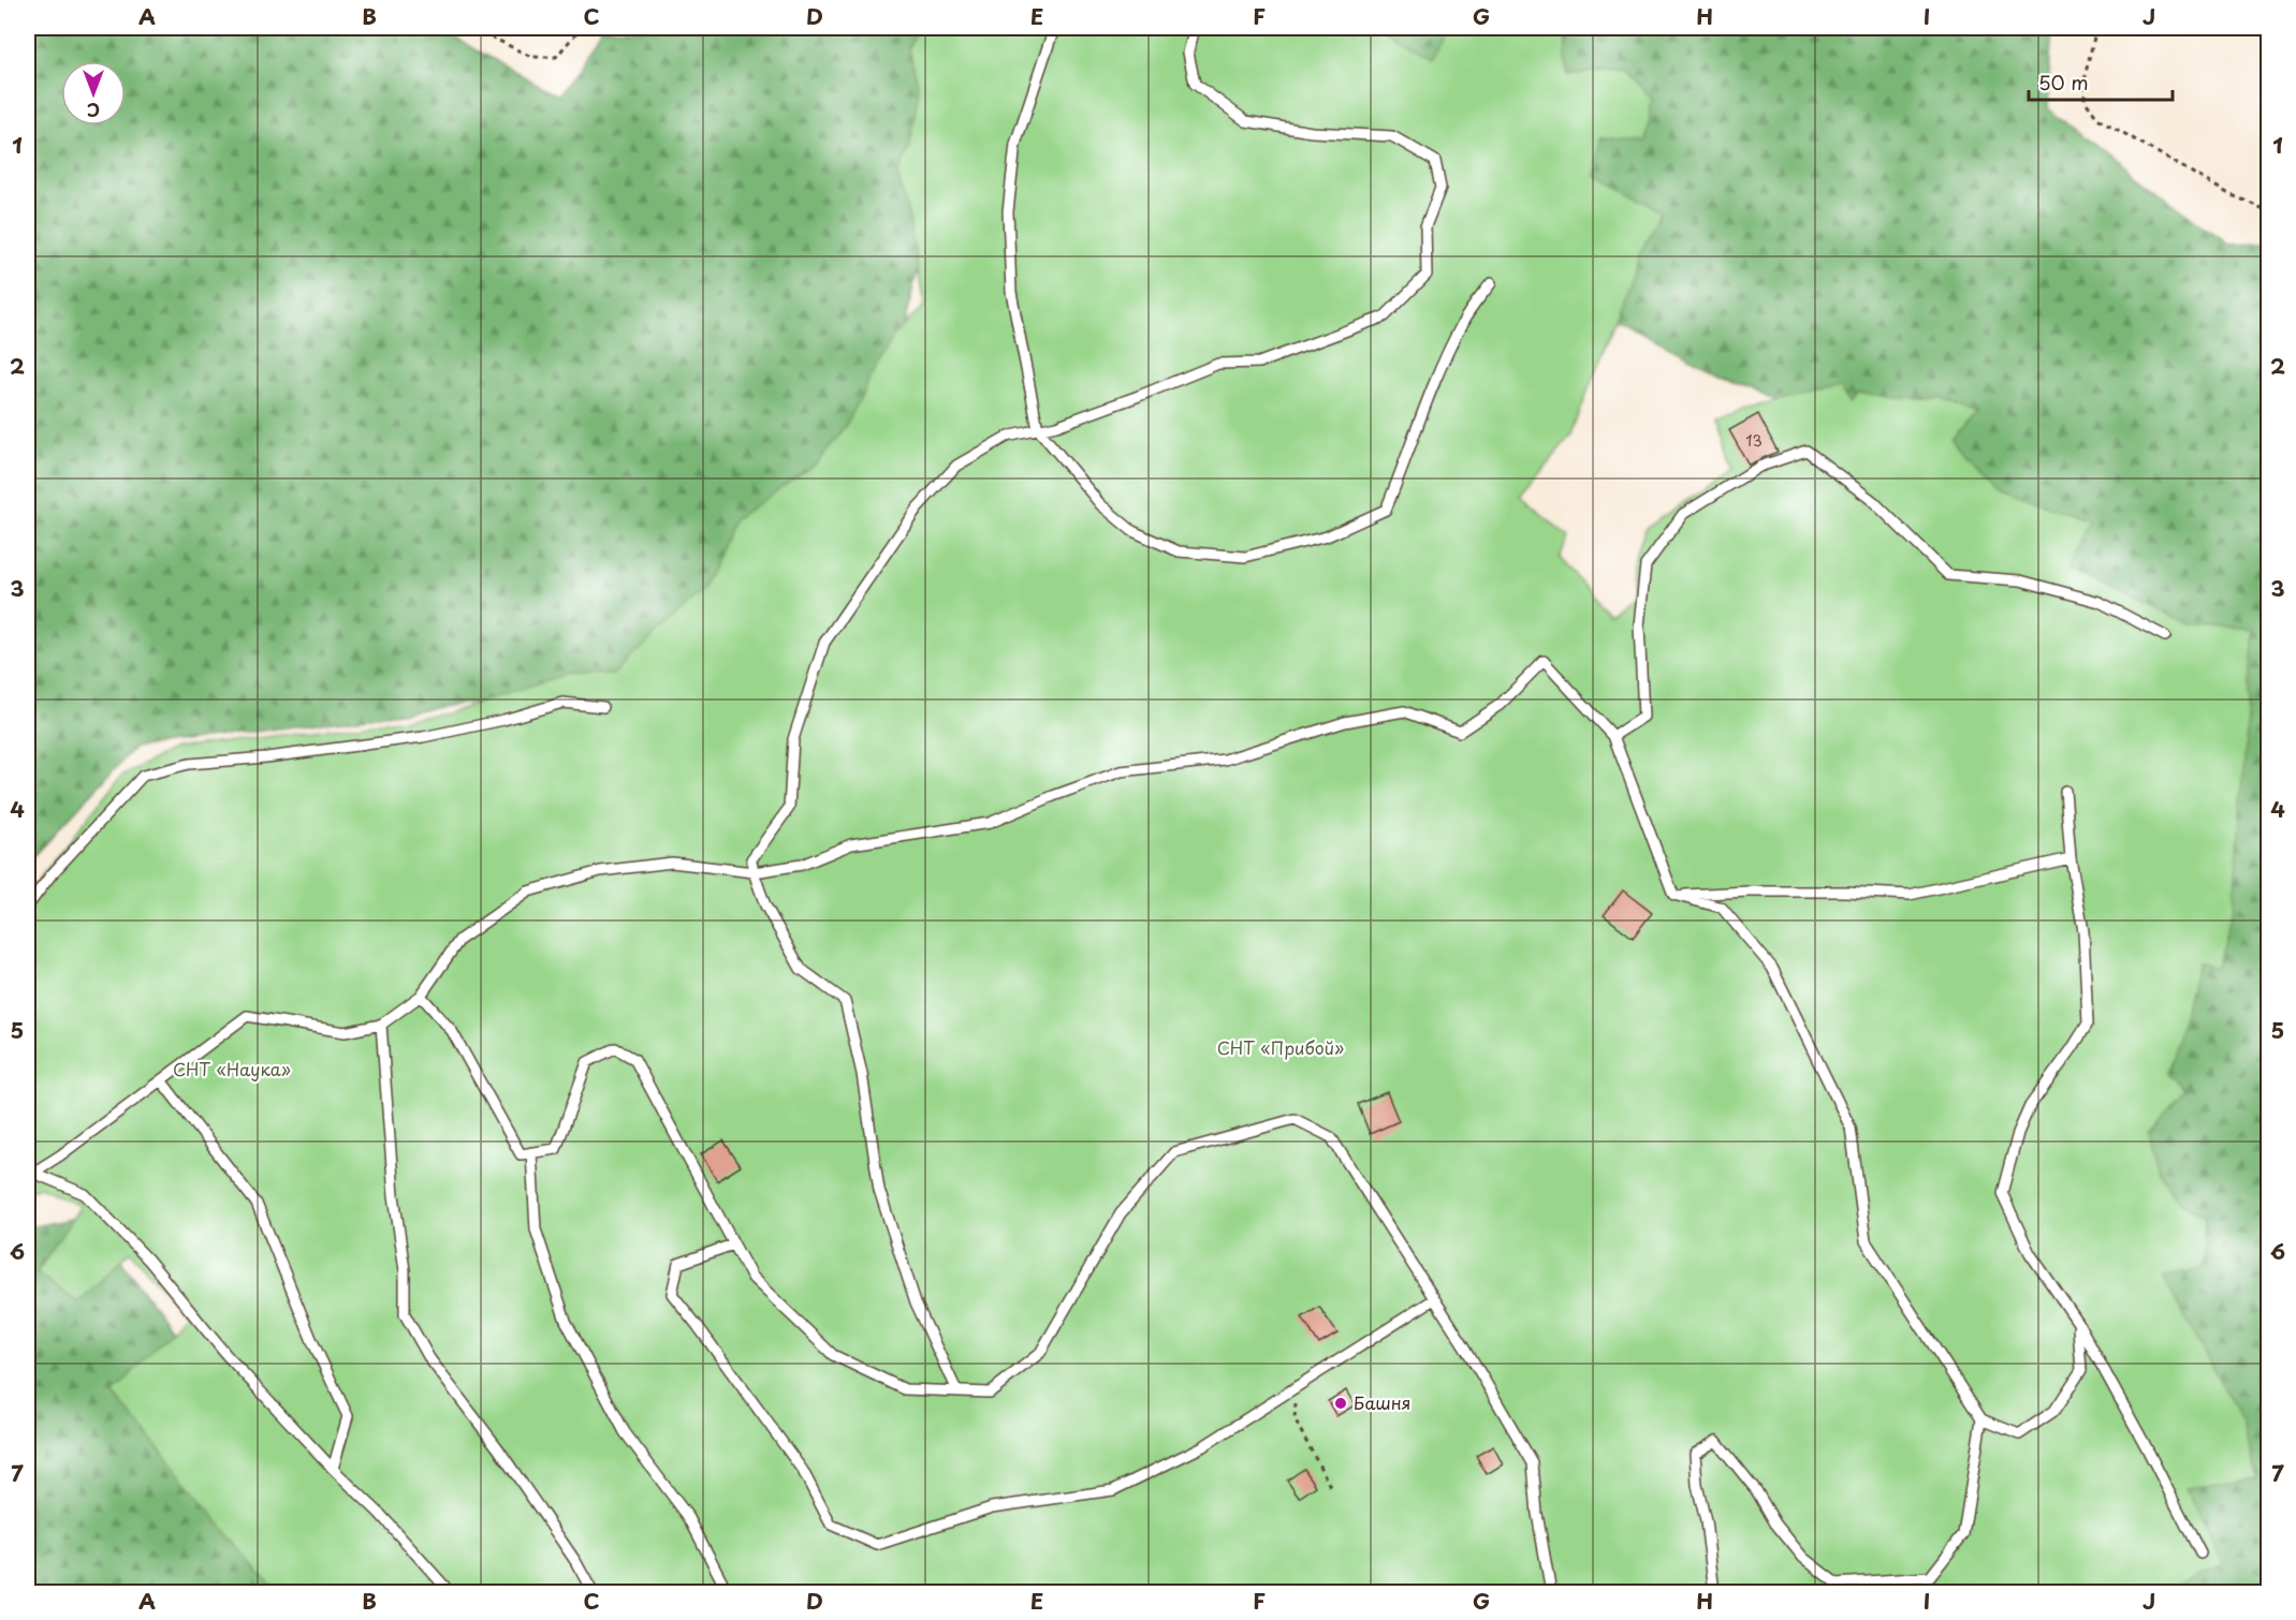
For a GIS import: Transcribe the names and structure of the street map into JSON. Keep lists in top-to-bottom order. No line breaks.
{"parks":["СНТ «Прибой»","СНТ «Наука»"],"places":["Башня"],"house_numbers":["13"],"scale_bar":"50 m","north":"bottom","grid":{"columns":["A","B","C","D","E","F","G","H","I","J"],"rows":["1","2","3","4","5","6","7"]}}
